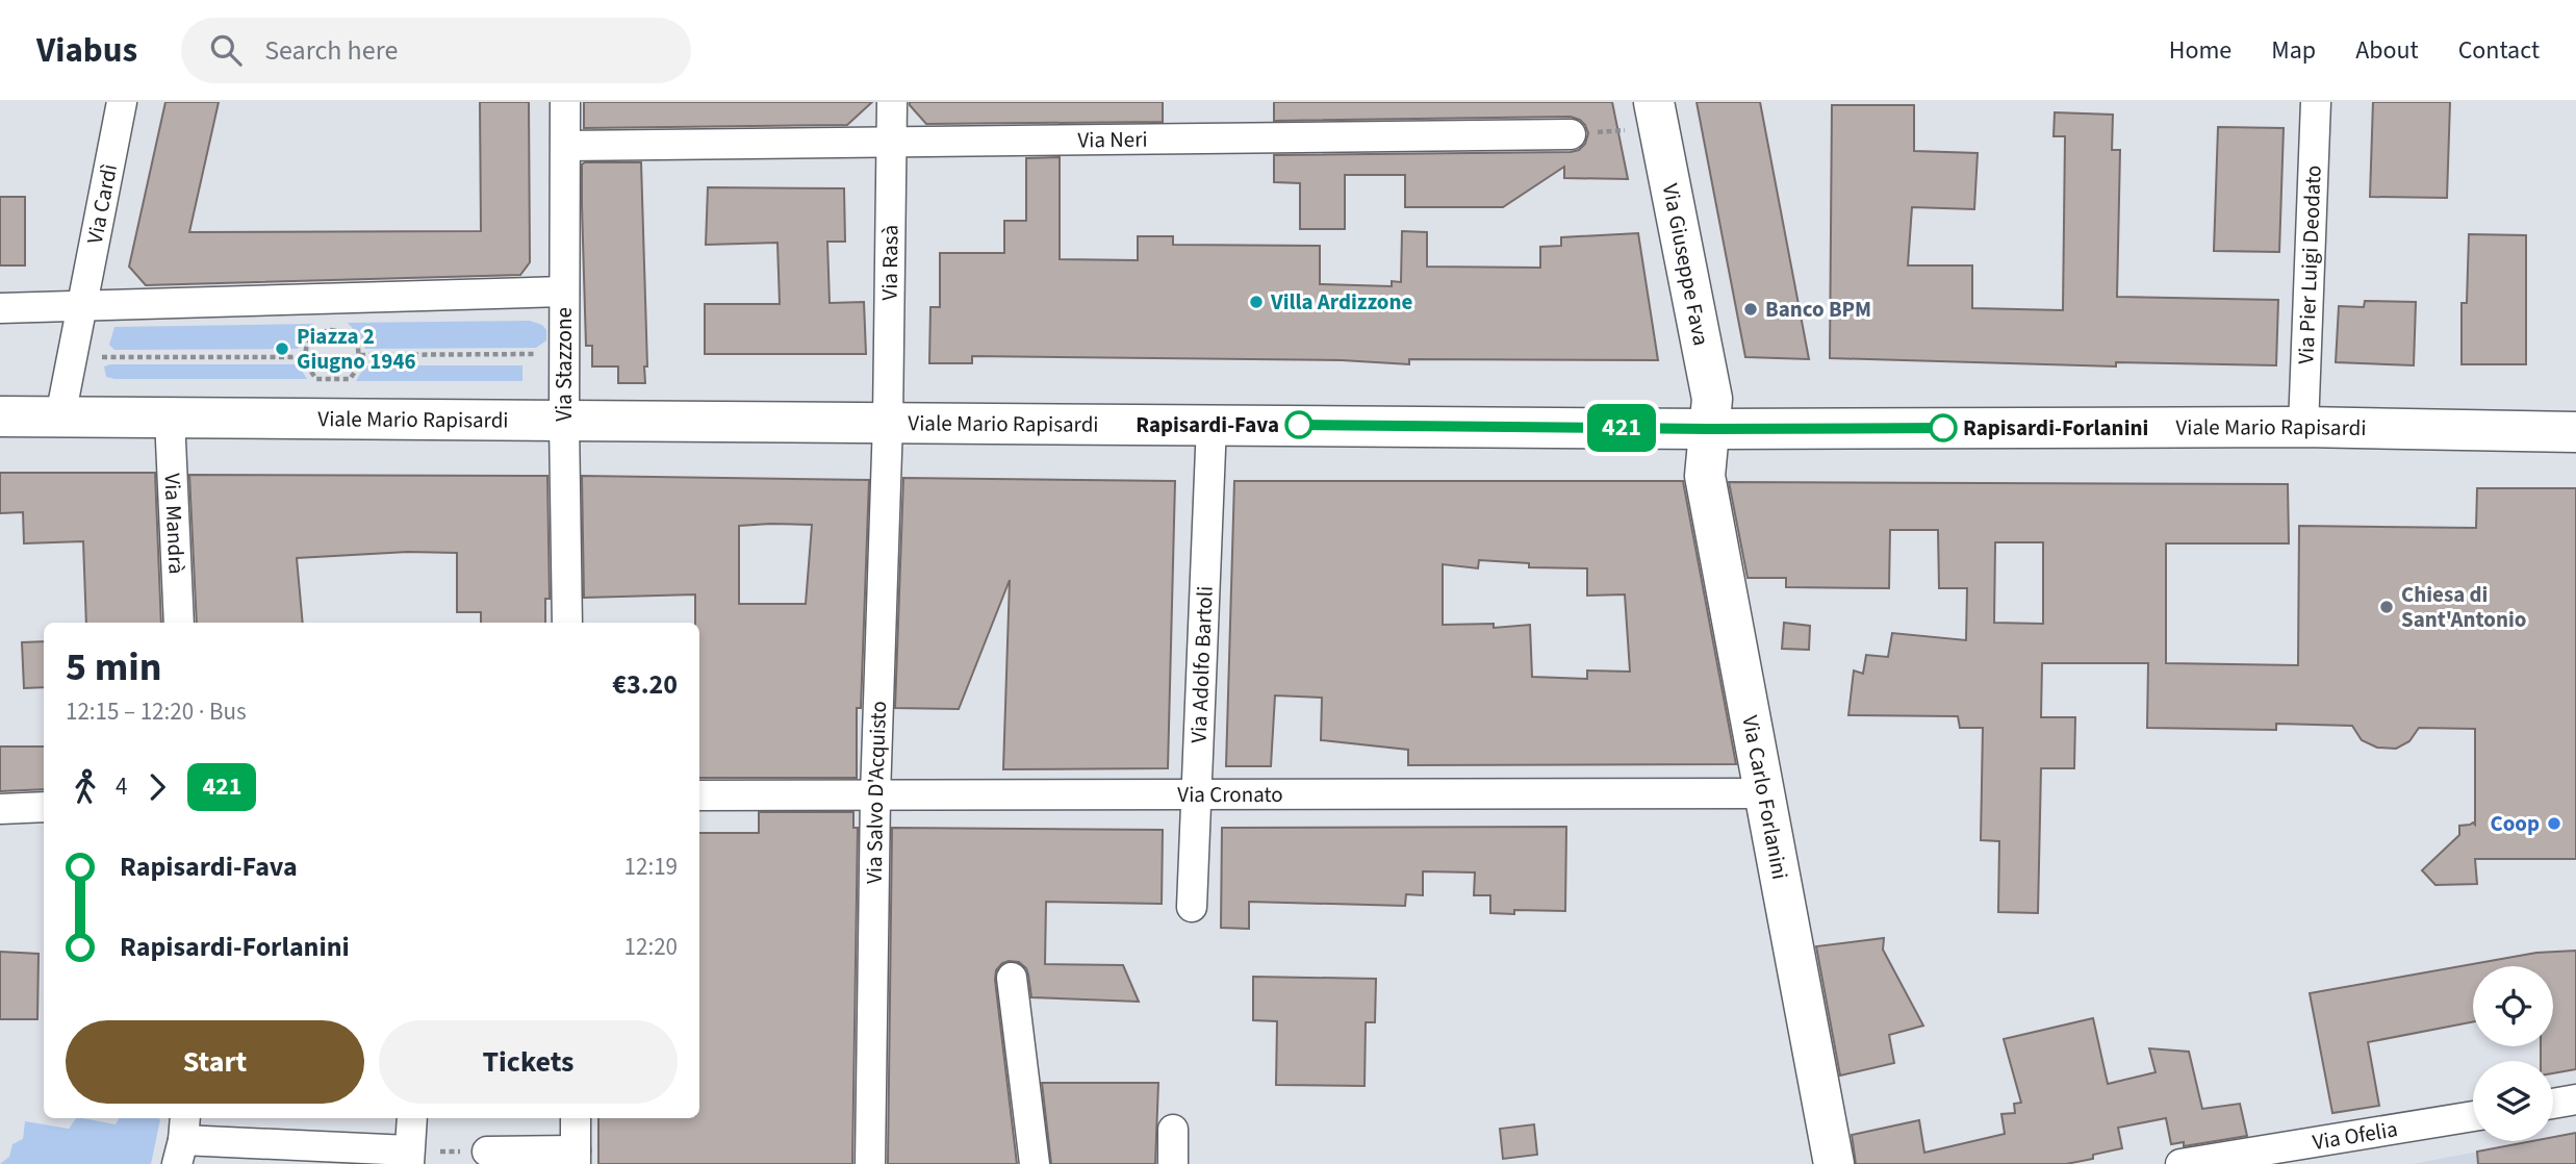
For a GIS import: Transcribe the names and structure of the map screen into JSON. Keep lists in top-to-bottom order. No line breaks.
{"streets":{"main road":["Via Giuseppe Fava","Viale Mario Rapisardi","Via Carlo Forlanini"],"street":["Via Neri","Via Cardì","Via Rasà","Via Pier Luigi Deodato","Via Stazzone","Via Mandrà","Via Adolfo Bartoli","Via Salvo D'Acquisto","Via Cronato","Via Ofelia"]},"crossings":[["Via Neri","Via Rasà"],["Via Neri","Via Stazzone"],["Via Cardì","Viale Mario Rapisardi"],["Via Rasà","Viale Mario Rapisardi"],["Via Rasà","Via Salvo D'Acquisto"],["Via Pier Luigi Deodato","Viale Mario Rapisardi"],["Via Giuseppe Fava","Viale Mario Rapisardi"],["Via Giuseppe Fava","Via Carlo Forlanini"],["Via Stazzone","Viale Mario Rapisardi"],["Viale Mario Rapisardi","Via Mandrà"],["Viale Mario Rapisardi","Via Adolfo Bartoli"],["Viale Mario Rapisardi","Via Salvo D'Acquisto"],["Viale Mario Rapisardi","Via Carlo Forlanini"],["Via Adolfo Bartoli","Via Cronato"],["Via Salvo D'Acquisto","Via Cronato"],["Via Cronato","Via Carlo Forlanini"]],"places":["Villa Ardizzone","Banco BPM","Piazza 2 Giugno 1946","Rapisardi-Fava","Rapisardi-Forlanini","Chiesa di Sant'Antonio","Coop"],"lines":["bus line 421"],"page":{"header":"Viabus","search":"Search here","nav":["Home","Map","About","Contact"],"on_map":"421","heading":["5 min","12:15 – 12:20 · Bus","€3.20"],"legs":["4","421"],"list":[{"name":"Rapisardi-Fava","value":"12:19"},{"name":"Rapisardi-Forlanini","value":"12:20"}],"buttons":["Start","Tickets"]}}
